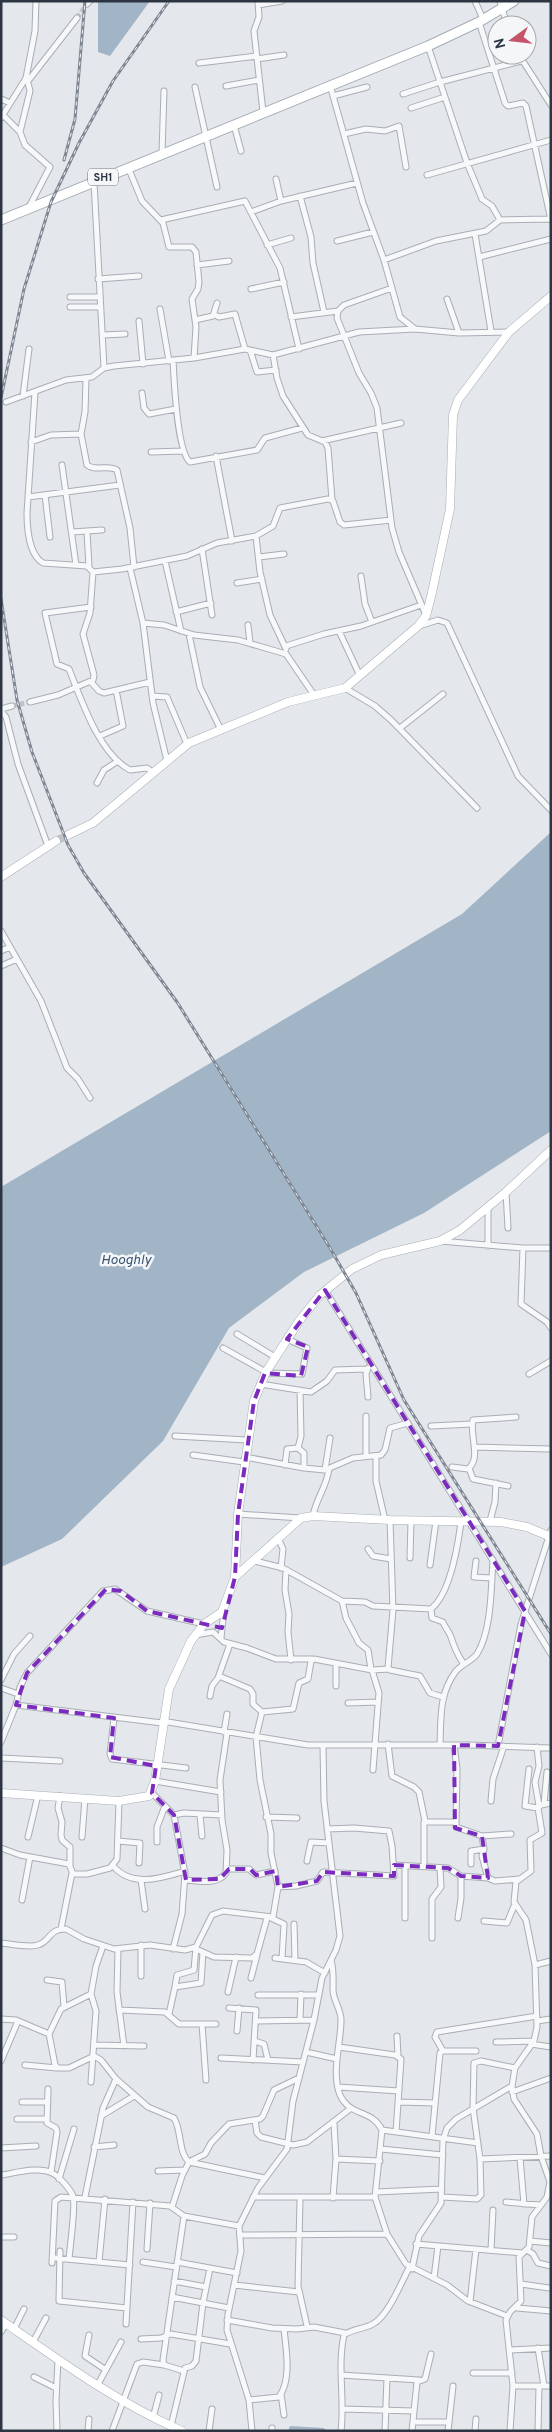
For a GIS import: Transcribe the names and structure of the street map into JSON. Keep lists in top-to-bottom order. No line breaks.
{"streets":{"main road":["SH1"]},"water":["Hooghly"],"north":"left"}
